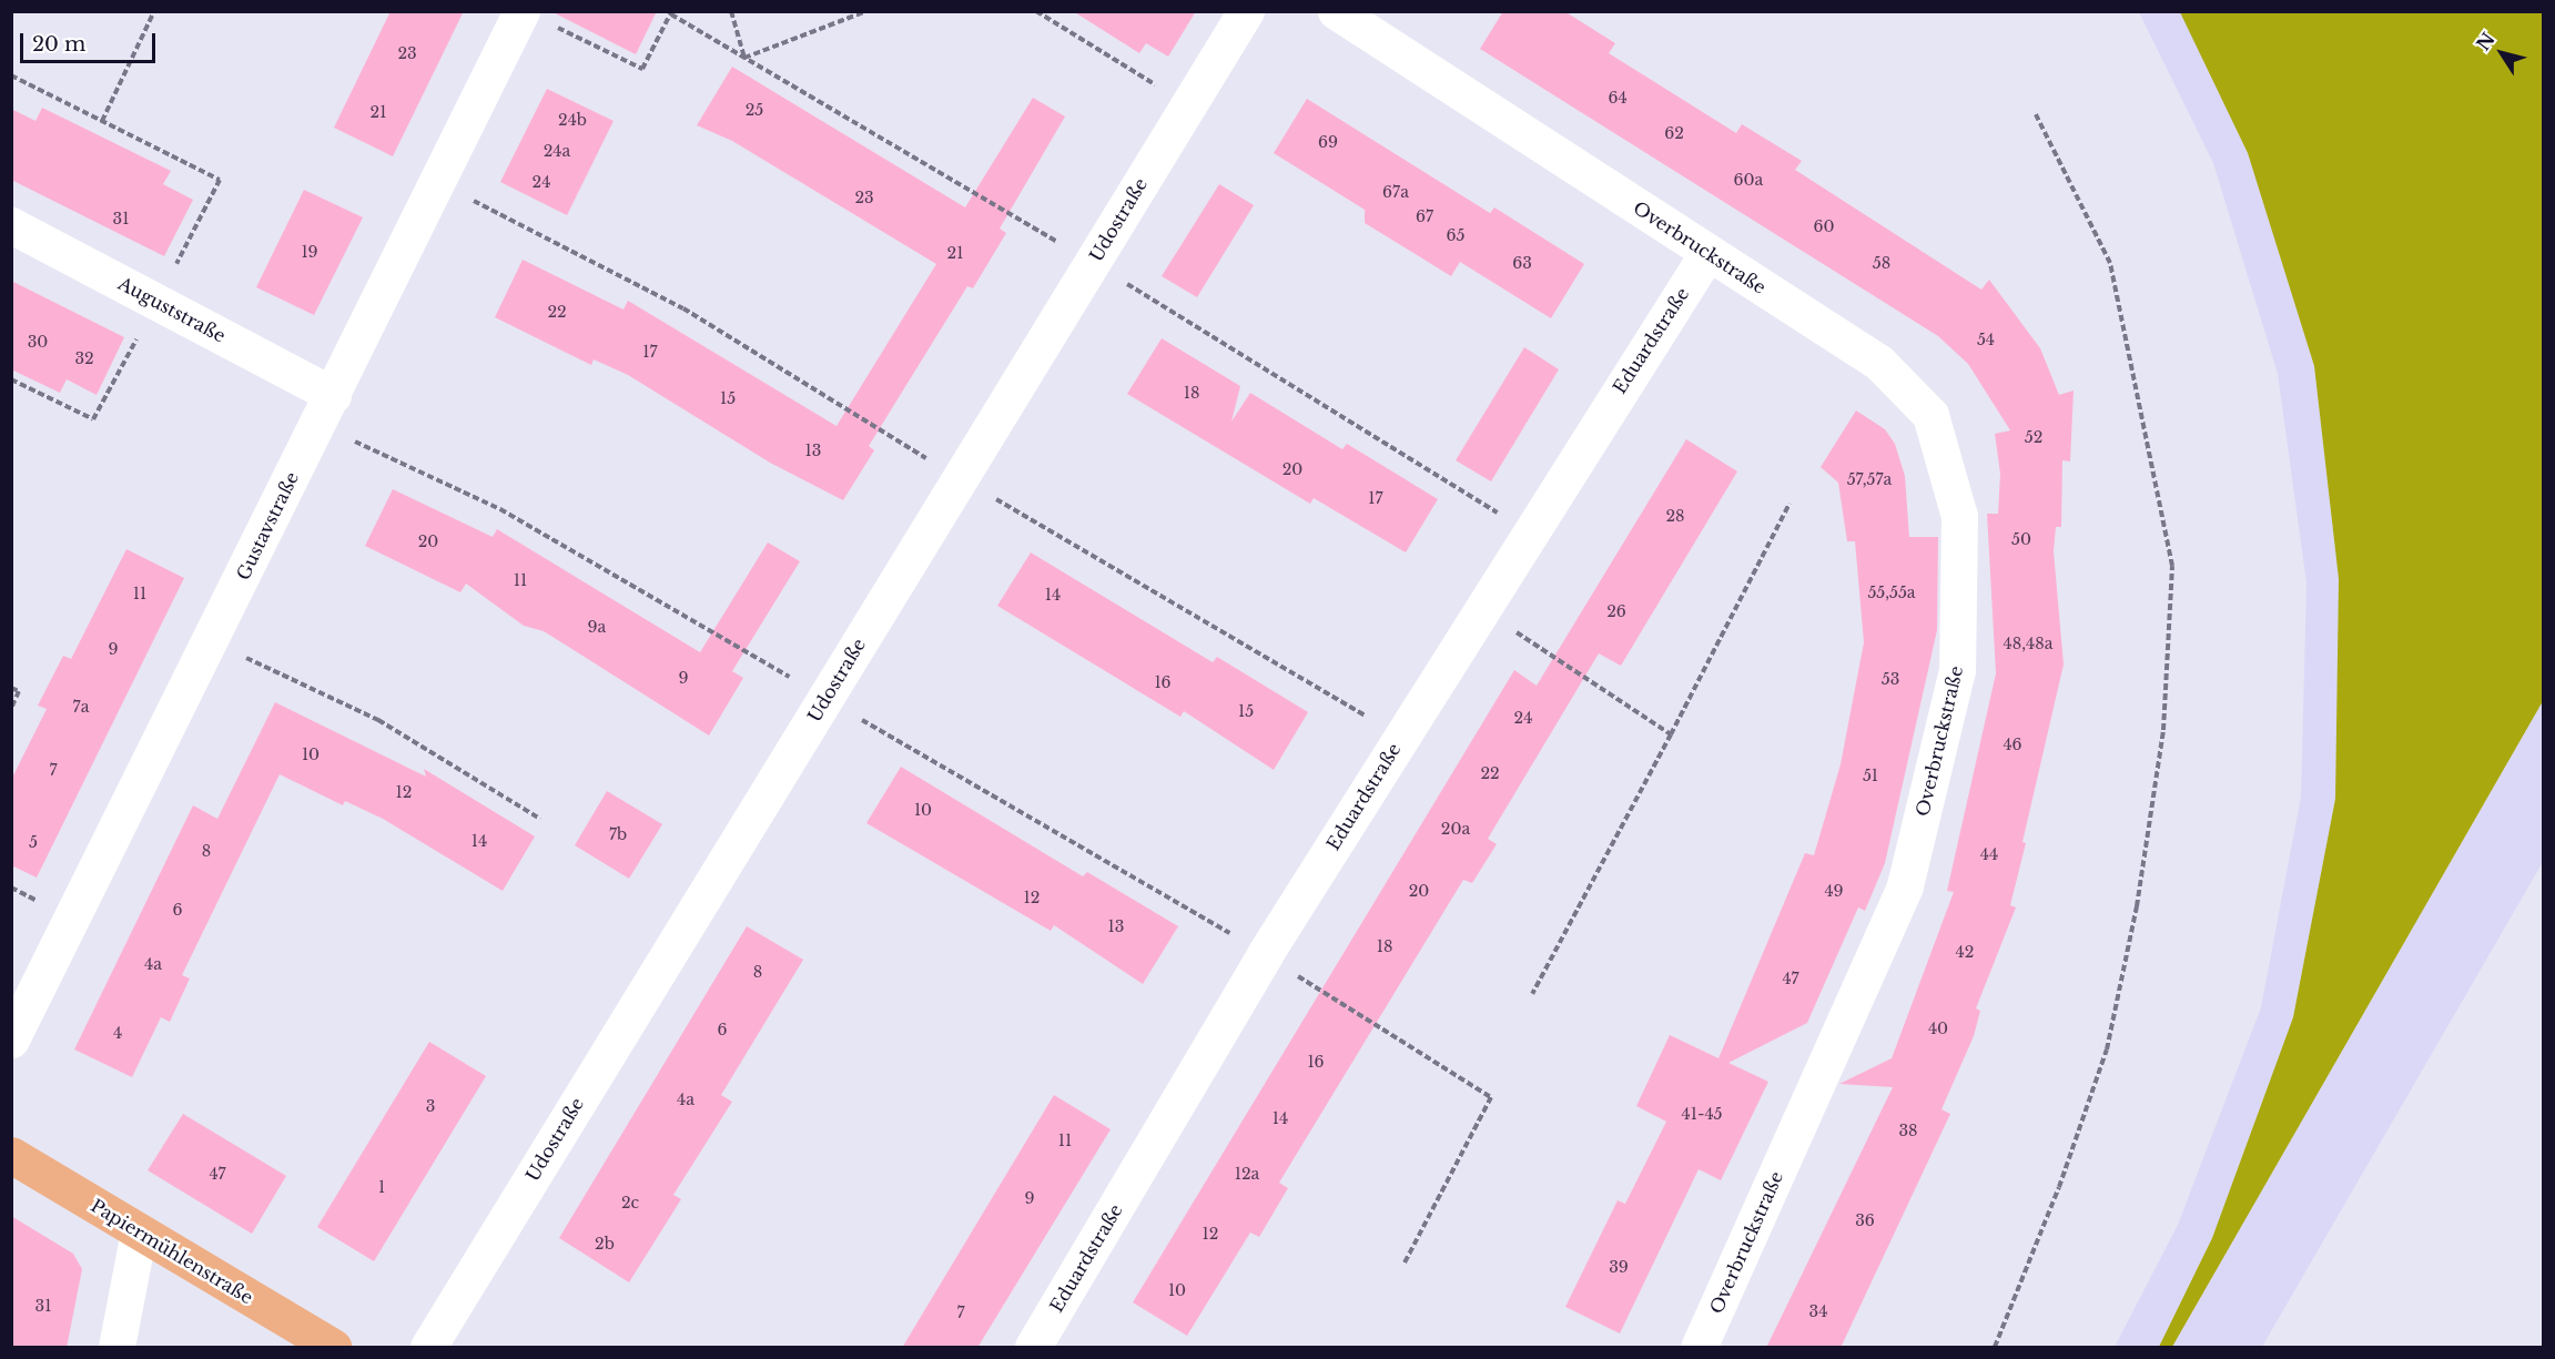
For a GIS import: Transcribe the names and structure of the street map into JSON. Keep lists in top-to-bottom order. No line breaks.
{"streets":{"main road":["Papiermühlenstraße"],"street":["Udostraße","Overbruckstraße","Auguststraße","Eduardstraße","Gustavstraße"]},"crossings":[["Overbruckstraße","Eduardstraße"],["Auguststraße","Gustavstraße"]],"house_numbers":["23","64","25","21","24b","62","69","24a","60a","24","67a","23","67","31","60","65","19","21","63","58","22","54","30","17","32","18","15","52","13","20","57,57a","17","28","50","20","11","55,55a","11","14","26","9a","48,48a","9","9","53","16","7a","15","24","46","10","7","22","51","12","10","20a","7b","14","5","8","44","20","49","12","6","13","18","42","4a","8","47","40","6","4","16","4a","3","41-45","14","38","11","47","12a","1","9","2c","36","12","2b","39","10","31","34","7"],"scale_bar":"20 m","north":"top left"}
